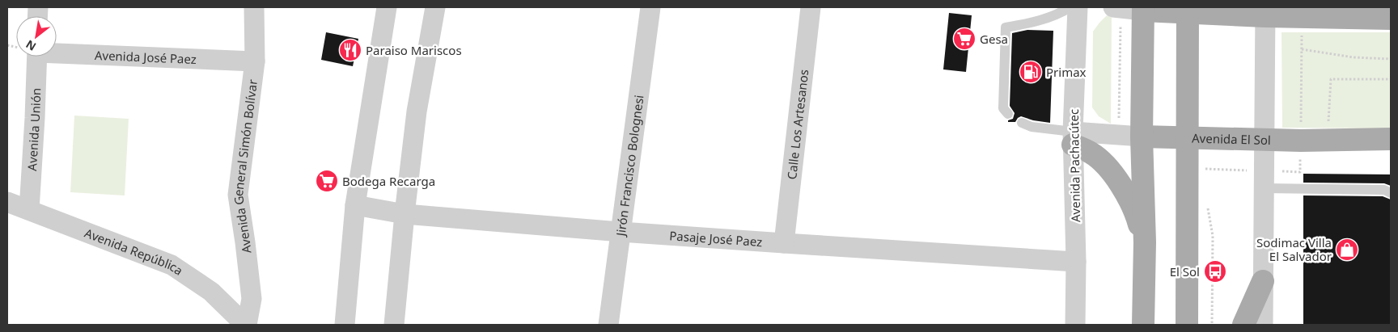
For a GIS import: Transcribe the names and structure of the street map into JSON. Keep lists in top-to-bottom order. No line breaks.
{"streets":{"main road":["Avenida El Sol"],"street":["Avenida José Paez","Calle Los Artesanos","Avenida Unión","Jirón Francisco Bolognesi","Avenida Pachacútec","Avenida General Simón Bolívar","Pasaje José Paez","Avenida República"]},"crossings":[["Avenida José Paez","Avenida General Simón Bolívar"],["Calle Los Artesanos","Pasaje José Paez"],["Avenida Unión","Avenida República"],["Avenida El Sol","Avenida Pachacútec"],["Jirón Francisco Bolognesi","Pasaje José Paez"],["Avenida Pachacútec","Pasaje José Paez"],["Avenida General Simón Bolívar","Avenida República"]],"places":{"supermarket":["Gesa","Bodega Recarga"],"restaurant":["Paraiso Mariscos"],"fuel station":["Primax"],"shop":["Sodimac Villa El Salvador"],"bus stop":["El Sol"]},"north":"bottom left"}
